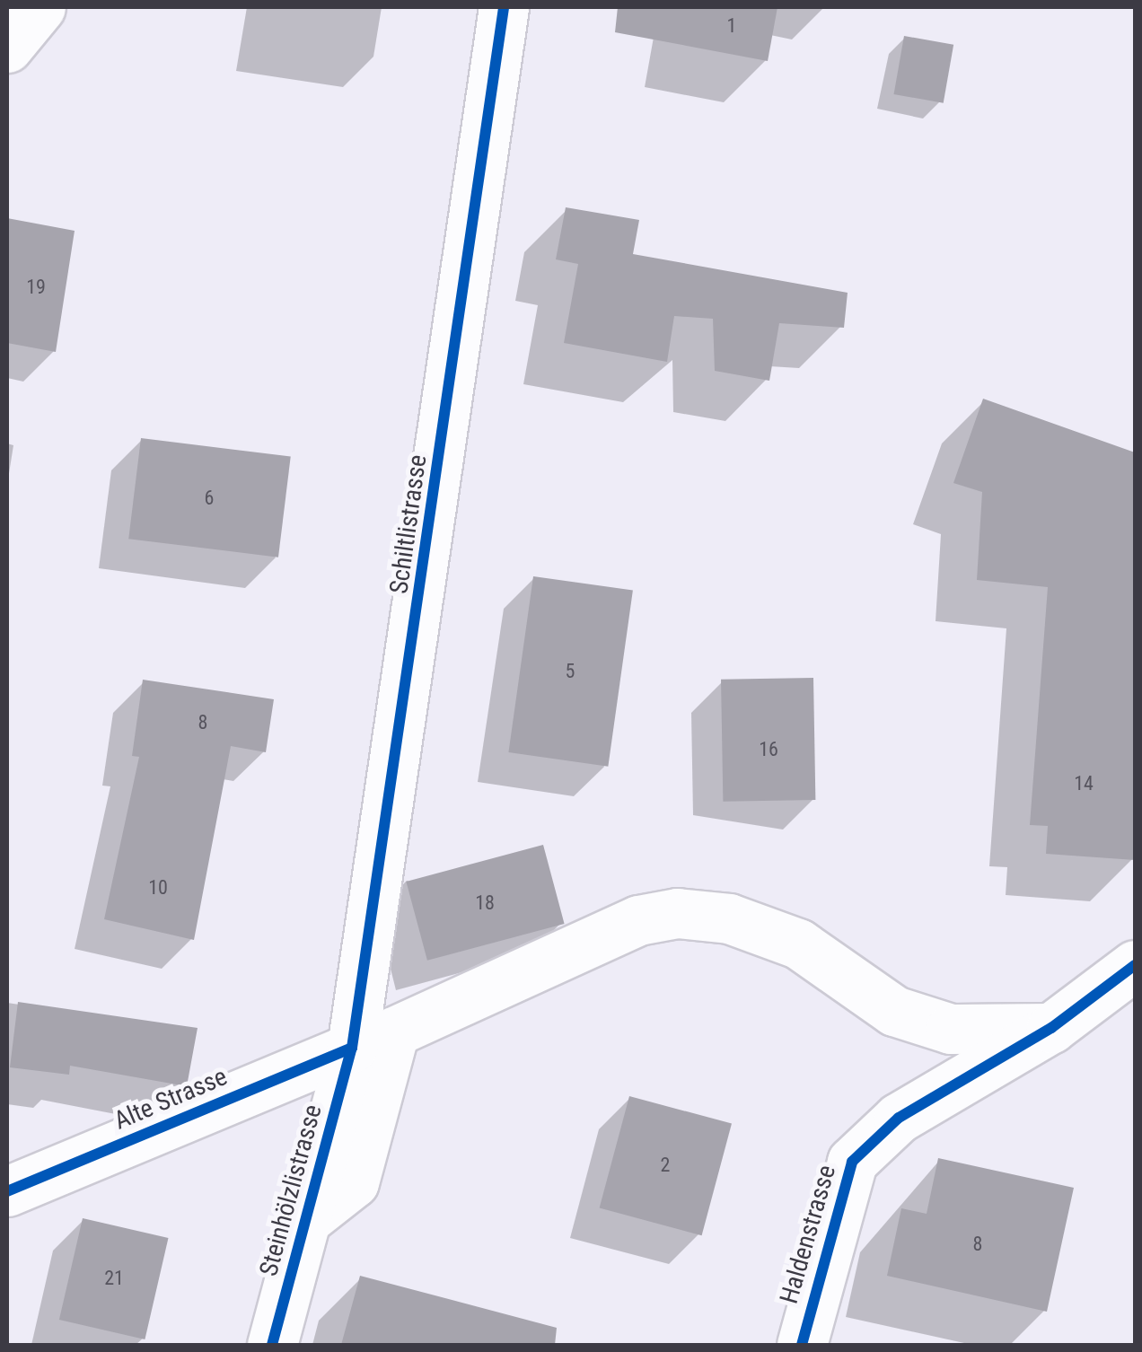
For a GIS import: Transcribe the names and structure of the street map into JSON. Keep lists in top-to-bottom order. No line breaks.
{"streets":{"street":["Schiltlistrasse","Alte Strasse","Steinhölzlistrasse","Haldenstrasse"]},"crossings":[["Schiltlistrasse","Alte Strasse"],["Schiltlistrasse","Steinhölzlistrasse"],["Alte Strasse","Steinhölzlistrasse"]],"house_numbers":["1","19","6","5","8","16","14","10","18","2","8","21"]}
